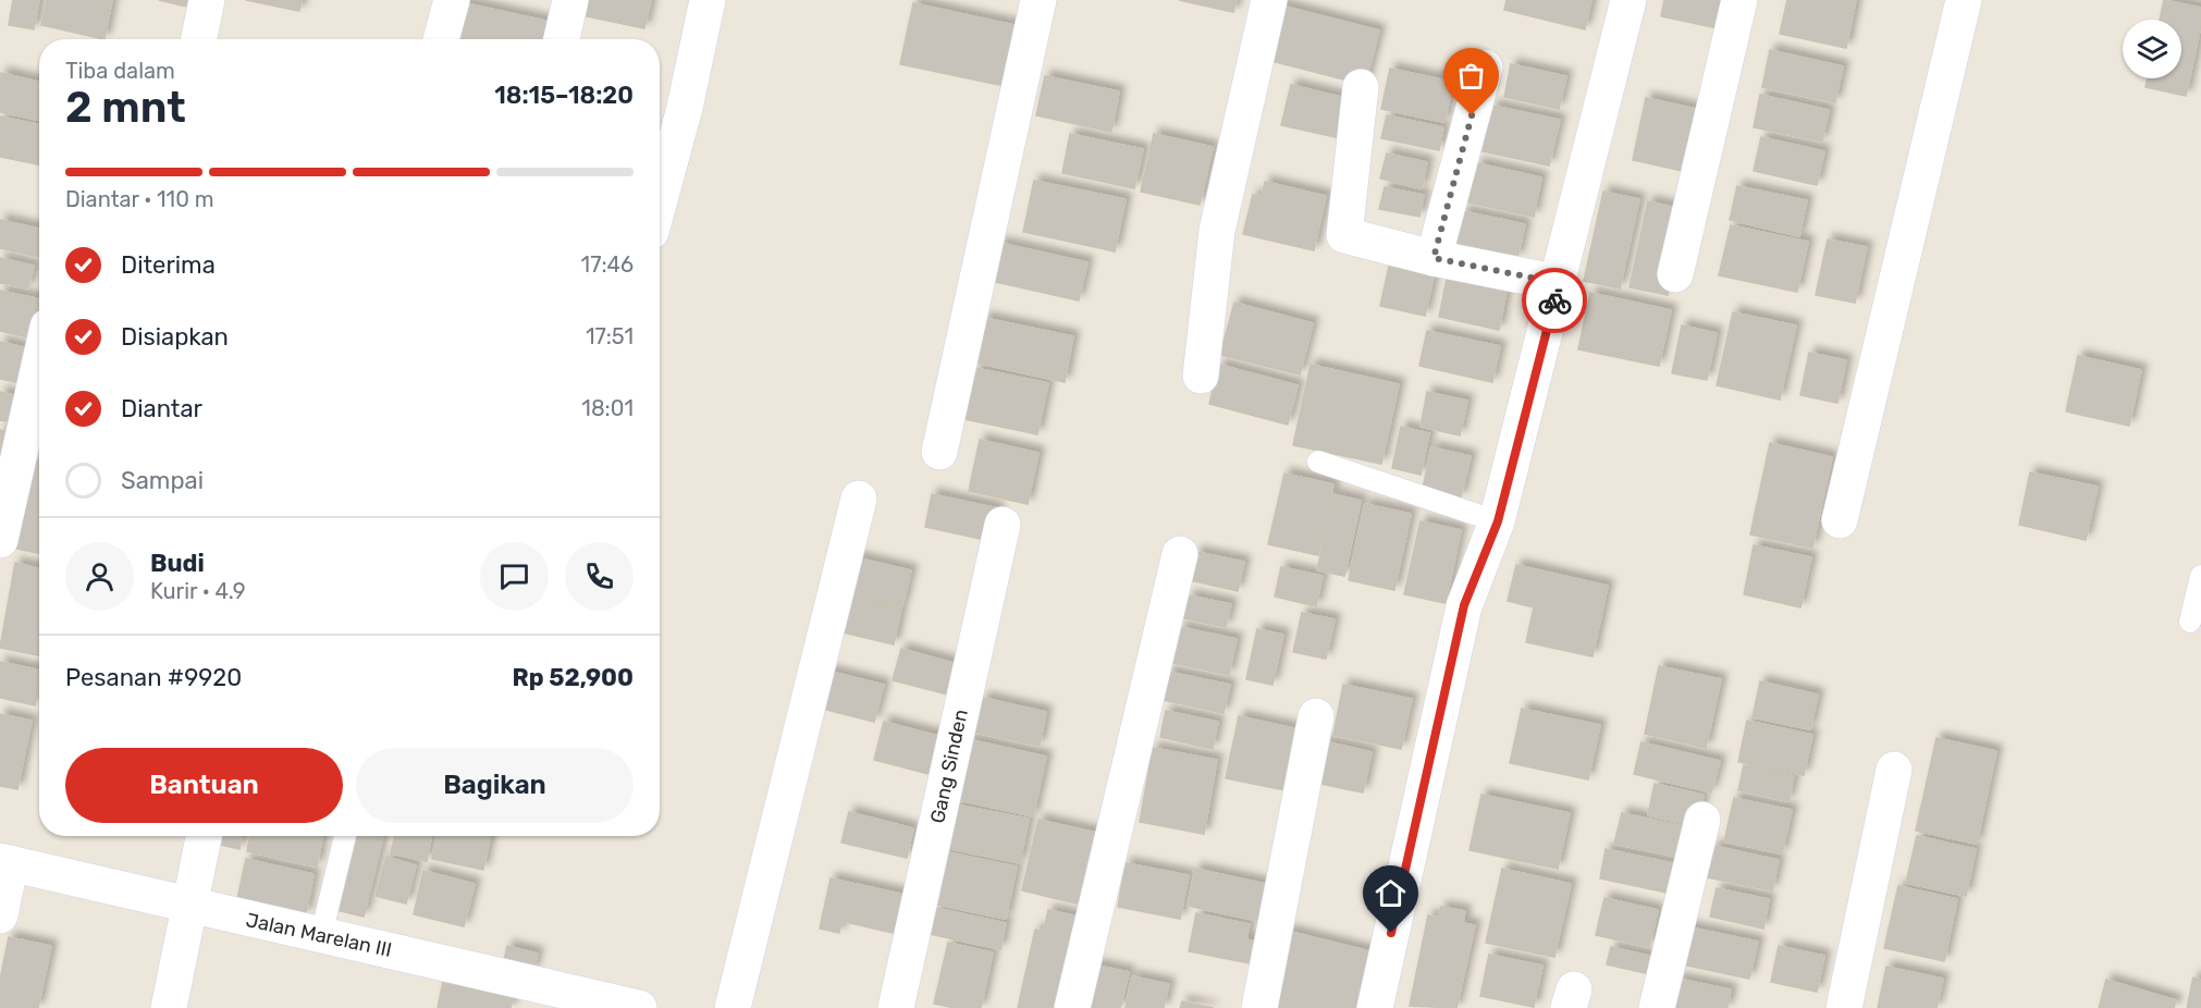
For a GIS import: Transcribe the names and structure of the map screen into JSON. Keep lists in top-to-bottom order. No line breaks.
{"streets":{"street":["Gang Sinden","Jalan Marelan III"]},"page":{"heading":["2 mnt","Tiba dalam","18:15–18:20"],"panel":["Budi","Kurir · 4.9","Pesanan #9920","Rp 52,900"],"bar":"Diantar · 110 m","list":[["Diterima","17:46"],["Disiapkan","17:51"],["Diantar","18:01"],"Sampai"],"buttons":["Bantuan","Bagikan"]}}
